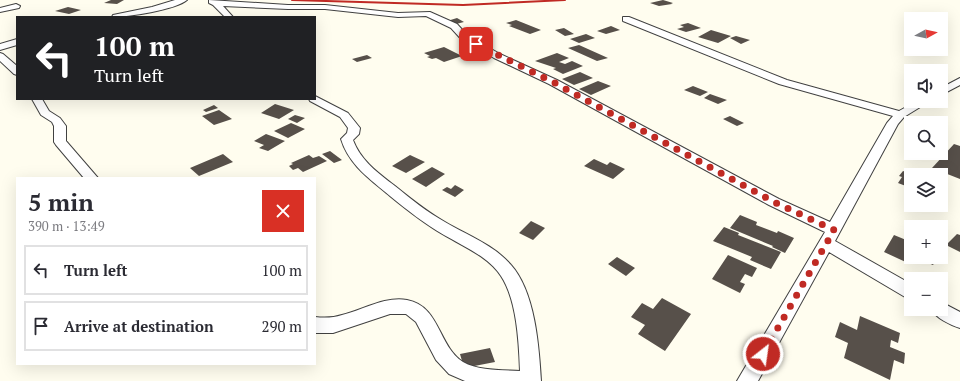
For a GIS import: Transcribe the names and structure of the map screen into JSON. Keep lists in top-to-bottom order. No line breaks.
{"north":"right","page":{"map_buttons":["+","−"],"turn":["100 m","Turn left"],"heading":["5 min","390 m · 13:49"],"list":[{"name":"Turn left","value":"100 m"},{"name":"Arrive at destination","value":"290 m"}]}}
